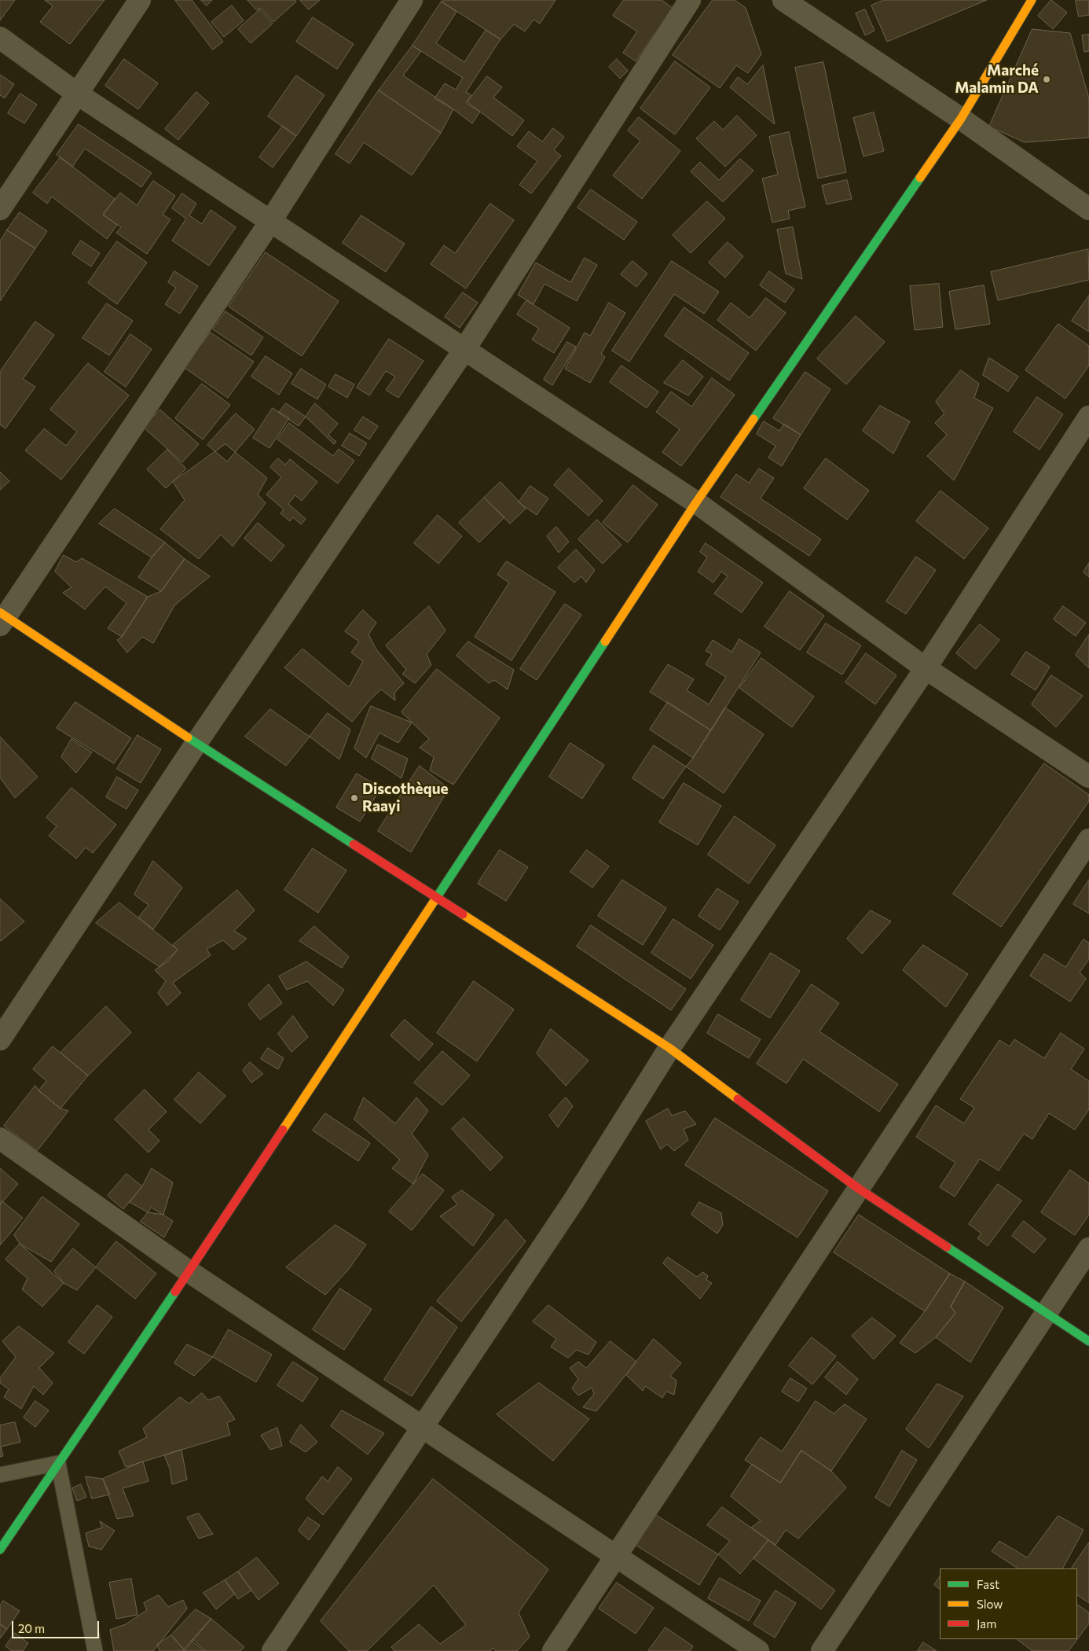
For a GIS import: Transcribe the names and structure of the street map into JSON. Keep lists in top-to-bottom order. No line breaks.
{"places":["Marché Malamin DA","Discothèque Raayi"],"legend":["Fast","Slow","Jam"],"scale_bar":"20 m"}
